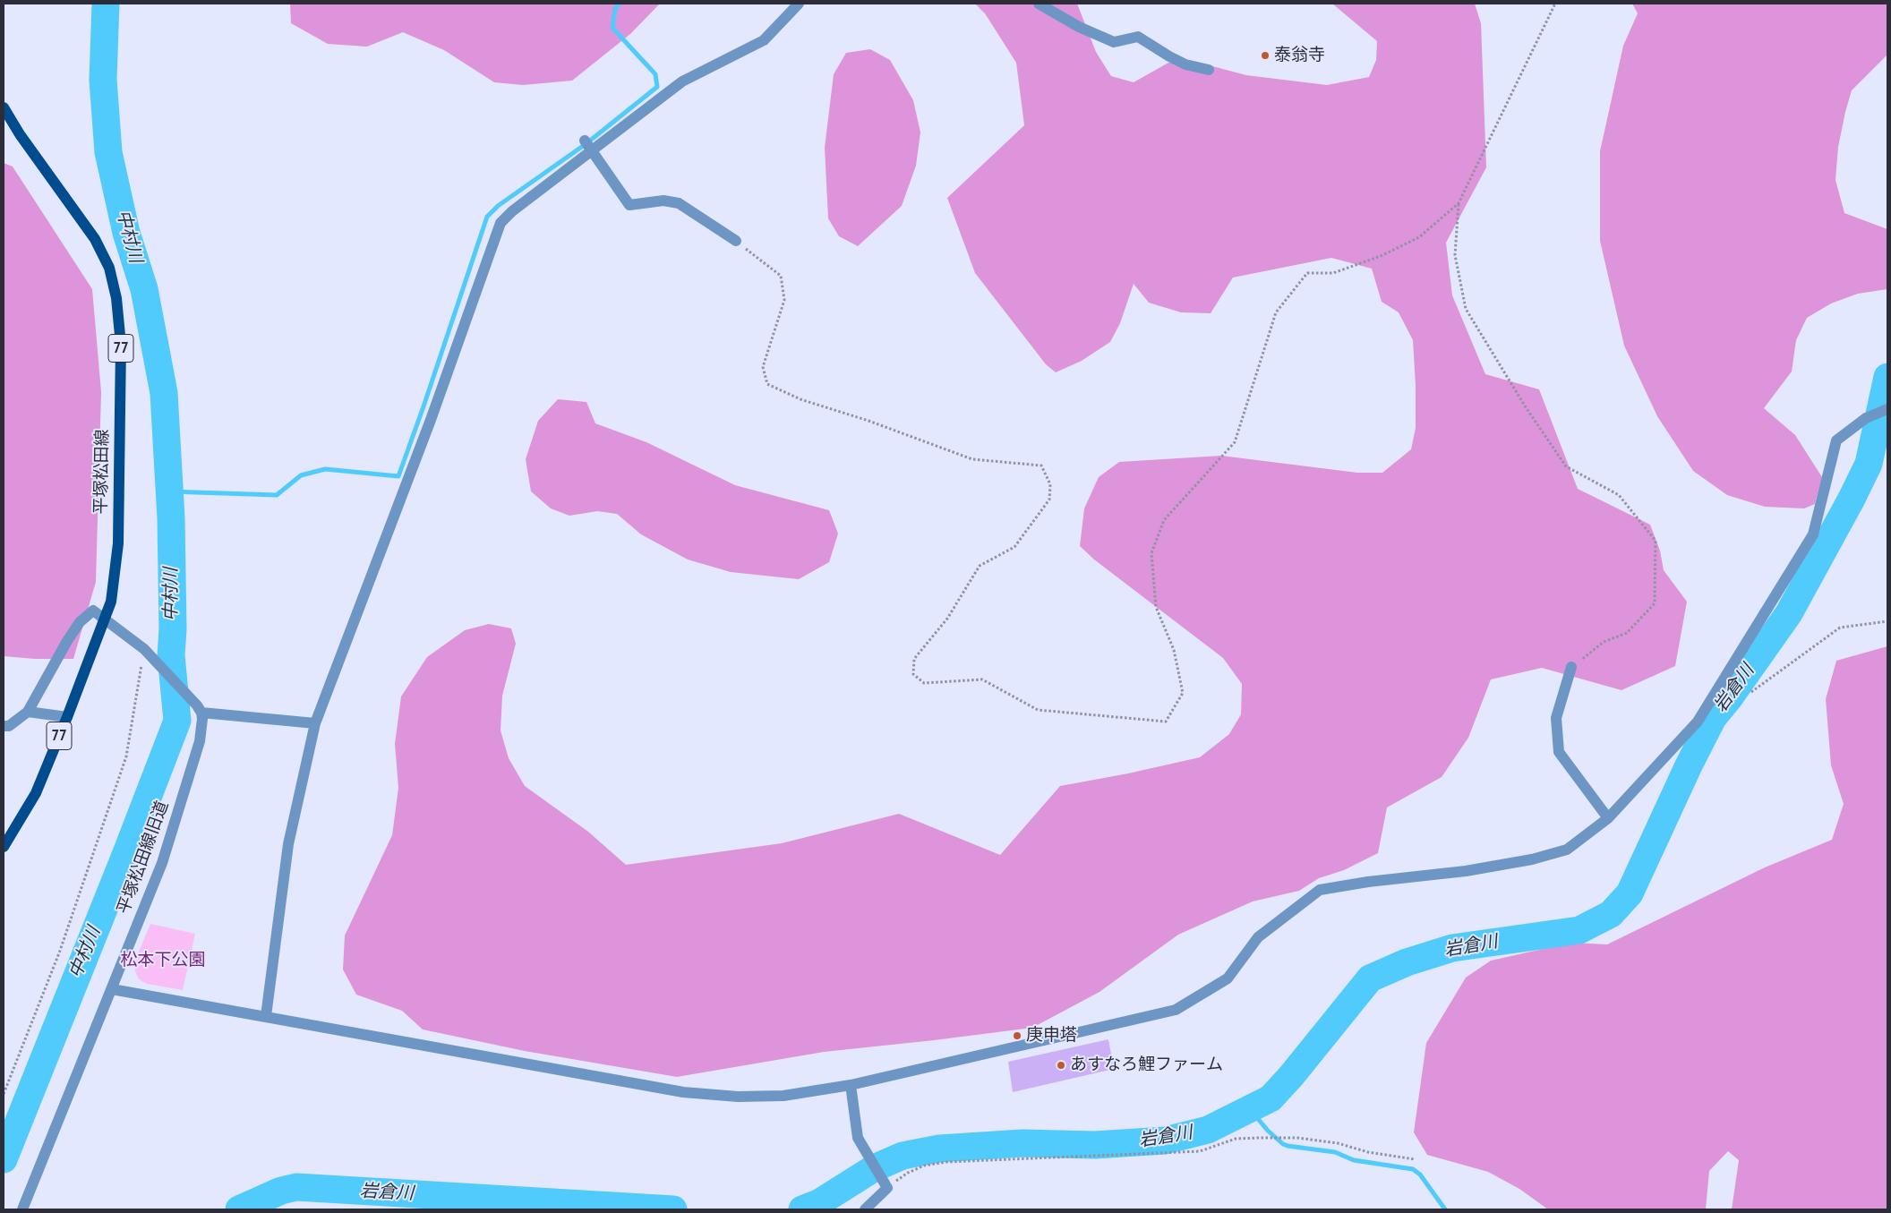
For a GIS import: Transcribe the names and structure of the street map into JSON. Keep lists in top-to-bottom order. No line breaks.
{"streets":{"main road":["77","平塚松田線"],"street":["平塚松田線旧道"]},"water":["中村川","岩倉川"],"parks":["松本下公園"],"places":["泰翁寺","庚申塔","あすなろ鯉ファーム"]}
